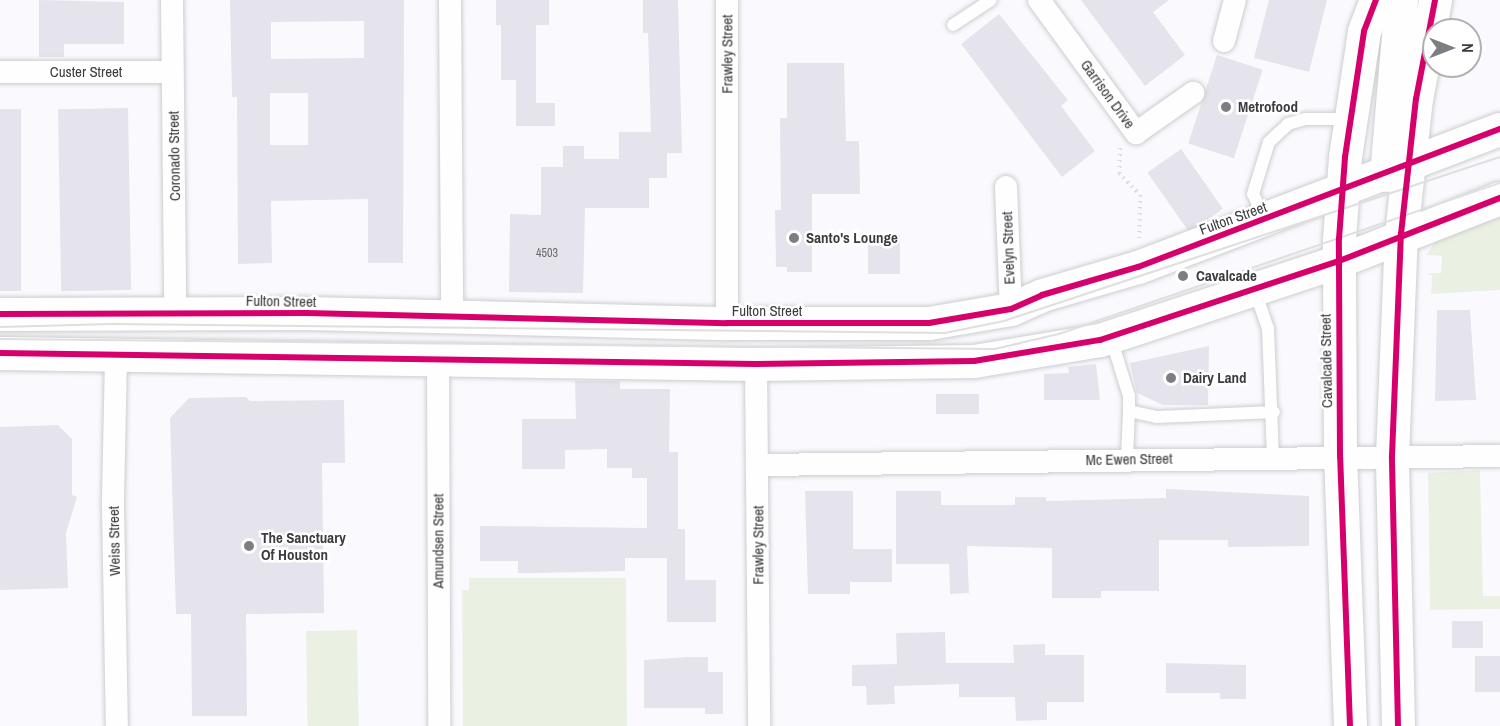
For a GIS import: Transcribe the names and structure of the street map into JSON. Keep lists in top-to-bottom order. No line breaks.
{"streets":{"main road":["Fulton Street","Cavalcade Street"],"street":["Frawley Street","Custer Street","Garrison Drive","Coronado Street","Evelyn Street","Mc Ewen Street","Weiss Street","Amundsen Street"]},"crossings":[["Frawley Street","Fulton Street"],["Frawley Street","Mc Ewen Street"],["Custer Street","Coronado Street"],["Coronado Street","Fulton Street"],["Fulton Street","Evelyn Street"],["Fulton Street","Cavalcade Street"],["Cavalcade Street","Mc Ewen Street"]],"places":["Metrofood","Santo's Lounge","Cavalcade","Dairy Land","The Sanctuary Of Houston"],"house_numbers":["4503"],"north":"right"}
